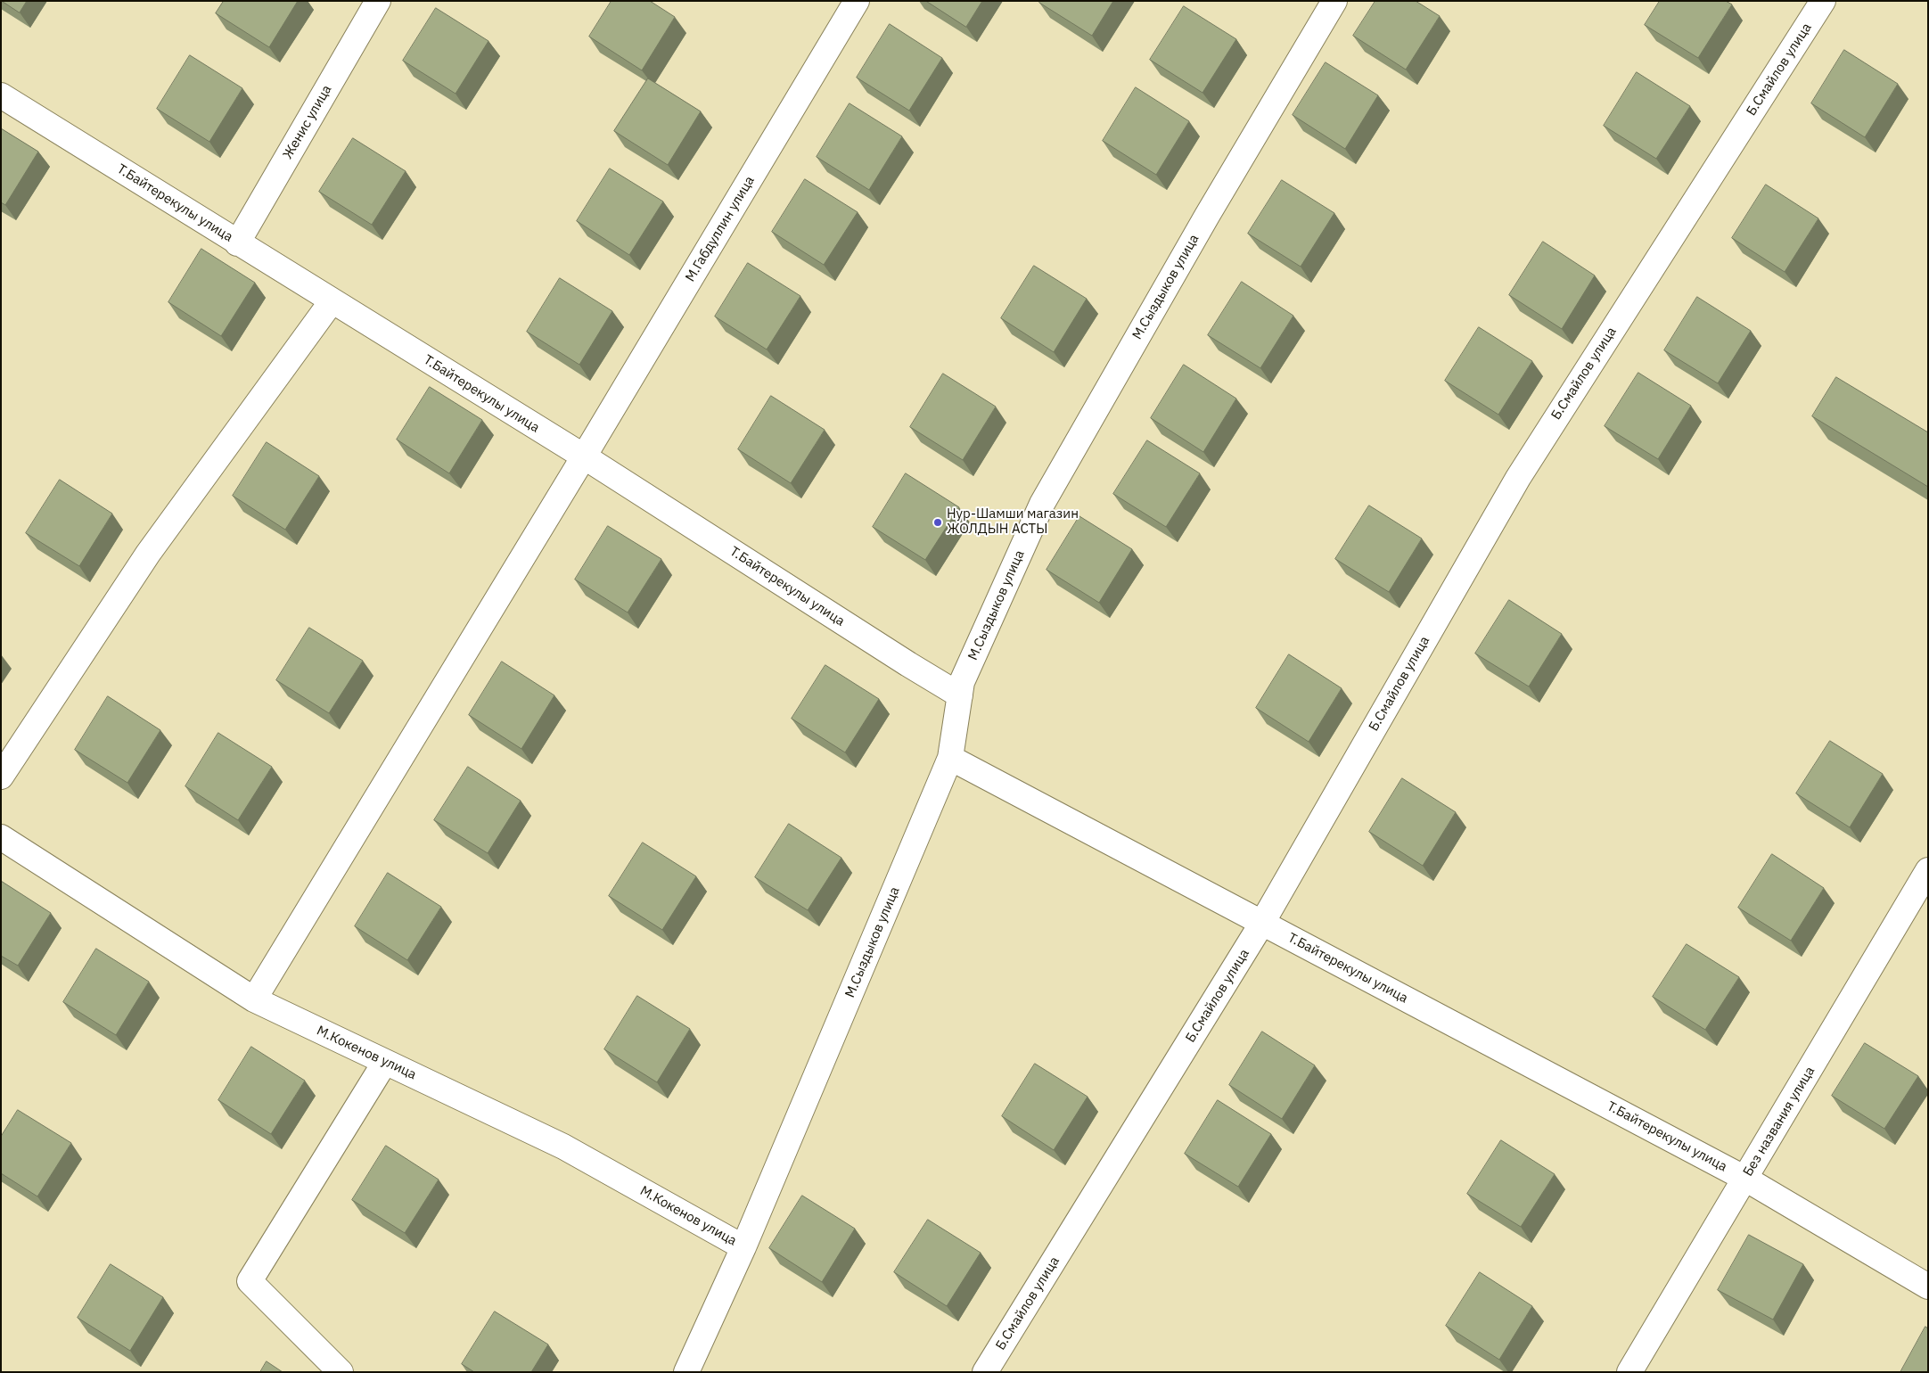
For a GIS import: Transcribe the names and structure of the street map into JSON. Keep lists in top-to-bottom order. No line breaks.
{"streets":{"street":["Б.Смайлов улица","Женис улица","Т.Байтерекулы улица","М.Габдуллин улица","М.Сыздыков улица","М.Кокенов улица","Без названия улица"]},"crossings":[["Б.Смайлов улица","Т.Байтерекулы улица"],["Женис улица","Т.Байтерекулы улица"],["Т.Байтерекулы улица","М.Габдуллин улица"],["Т.Байтерекулы улица","М.Сыздыков улица"],["Т.Байтерекулы улица","Без названия улица"],["М.Габдуллин улица","М.Кокенов улица"],["М.Сыздыков улица","М.Кокенов улица"]],"places":["Нур-Шамши магазин ЖОЛДЫН АСТЫ"]}
